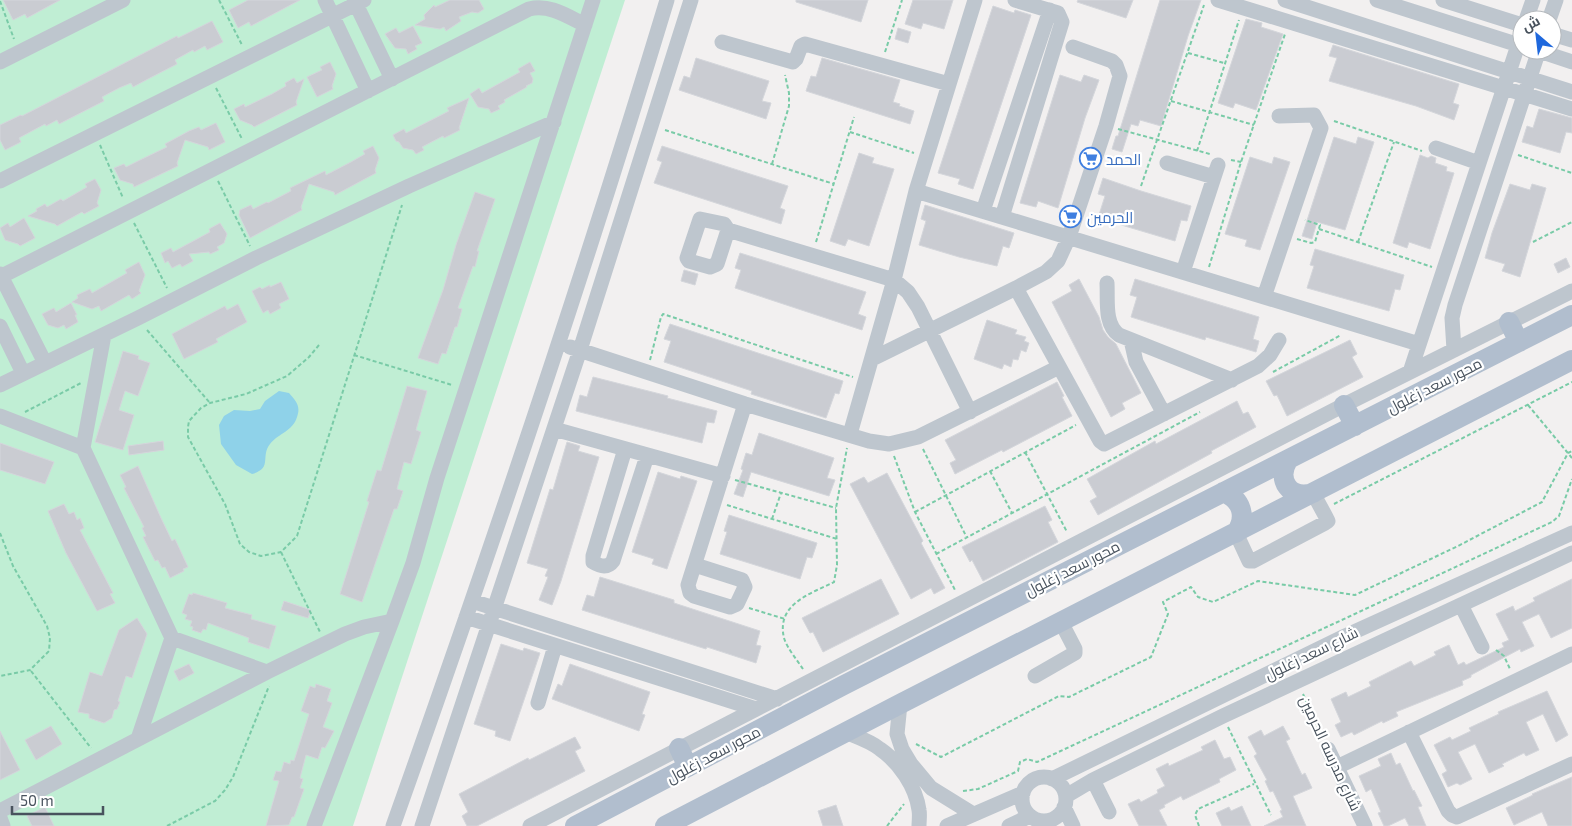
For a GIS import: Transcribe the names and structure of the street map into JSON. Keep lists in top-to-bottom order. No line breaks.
{"streets":{"main road":["محور سعد زغلول"],"street":["شارع سعد زغلول","شارع مدرسه الحرمين"]},"crossings":[["شارع سعد زغلول","شارع مدرسه الحرمين"]],"places":{"supermarket":["الحمد","الحرمين"]},"scale_bar":"50 m","north":"top left"}
